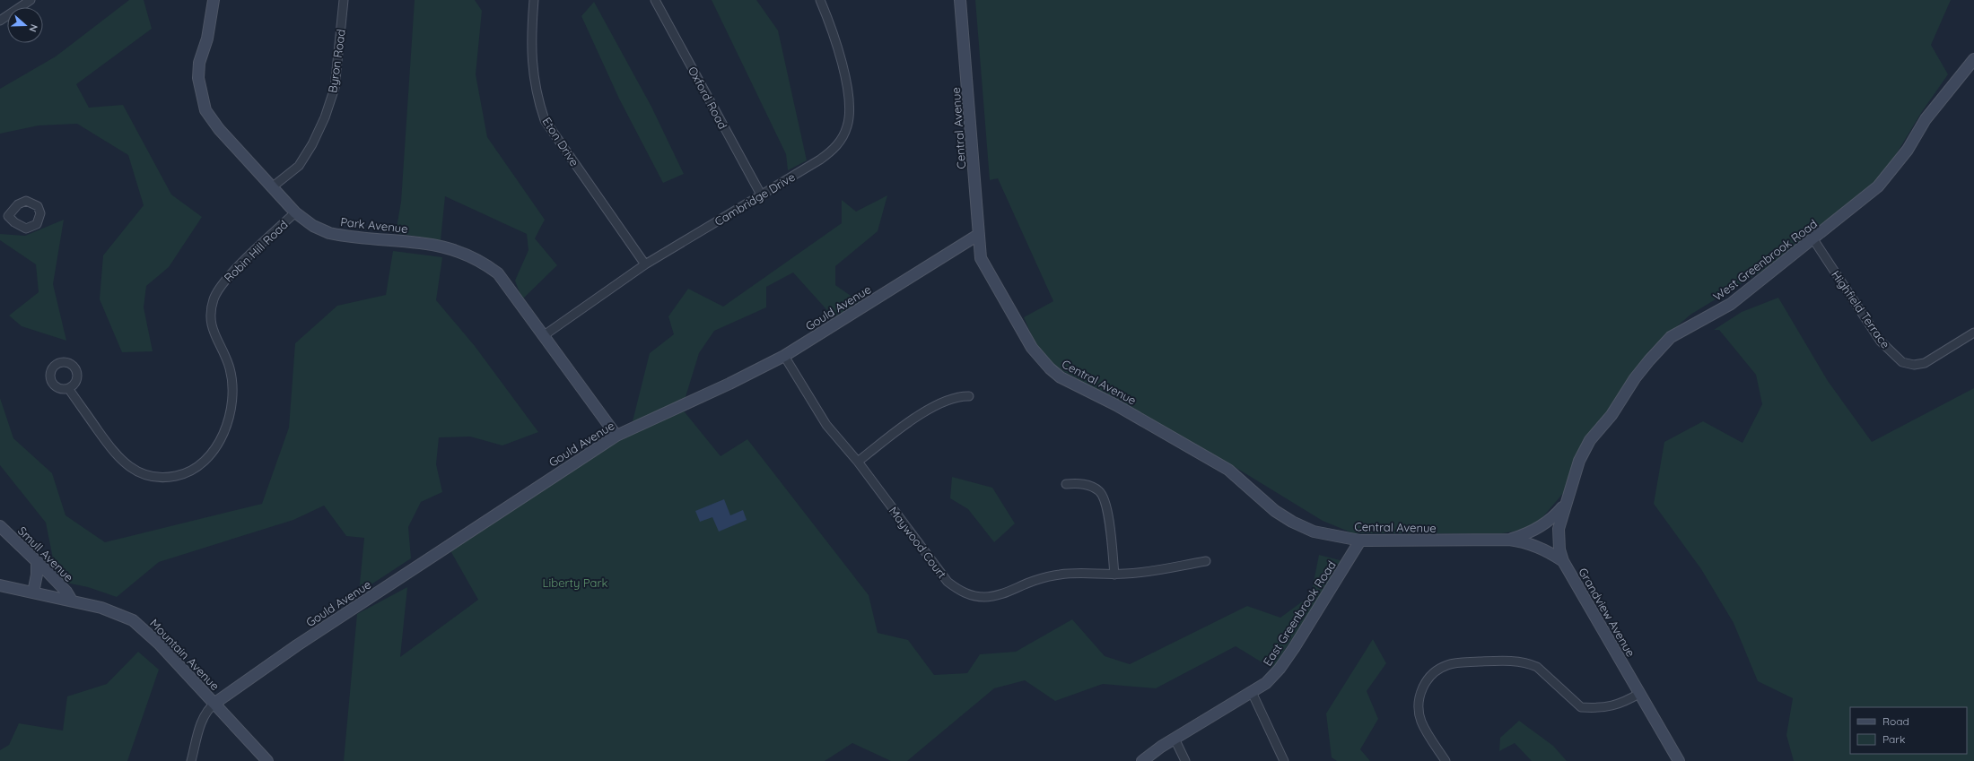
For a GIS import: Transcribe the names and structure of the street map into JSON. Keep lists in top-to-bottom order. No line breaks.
{"streets":{"street":["Byron Road","Oxford Road","Central Avenue","Eton Drive","Cambridge Drive","Park Avenue","Robin Hill Road","West Greenbrook Road","Gould Avenue","Highfield Terrace","Maywood Court","Smull Avenue","Grandview Avenue","East Greenbrook Road","Mountain Avenue"]},"crossings":[["Byron Road","Park Avenue"],["Oxford Road","Cambridge Drive"],["Central Avenue","Gould Avenue"],["Central Avenue","Grandview Avenue"],["Central Avenue","East Greenbrook Road"],["Eton Drive","Cambridge Drive"],["Cambridge Drive","Park Avenue"],["Park Avenue","Robin Hill Road"],["Park Avenue","Gould Avenue"],["West Greenbrook Road","Highfield Terrace"],["West Greenbrook Road","Grandview Avenue"],["Gould Avenue","Maywood Court"],["Gould Avenue","Mountain Avenue"],["Smull Avenue","Mountain Avenue"]],"parks":["Liberty Park"],"legend":["Road","Park"],"north":"right"}
